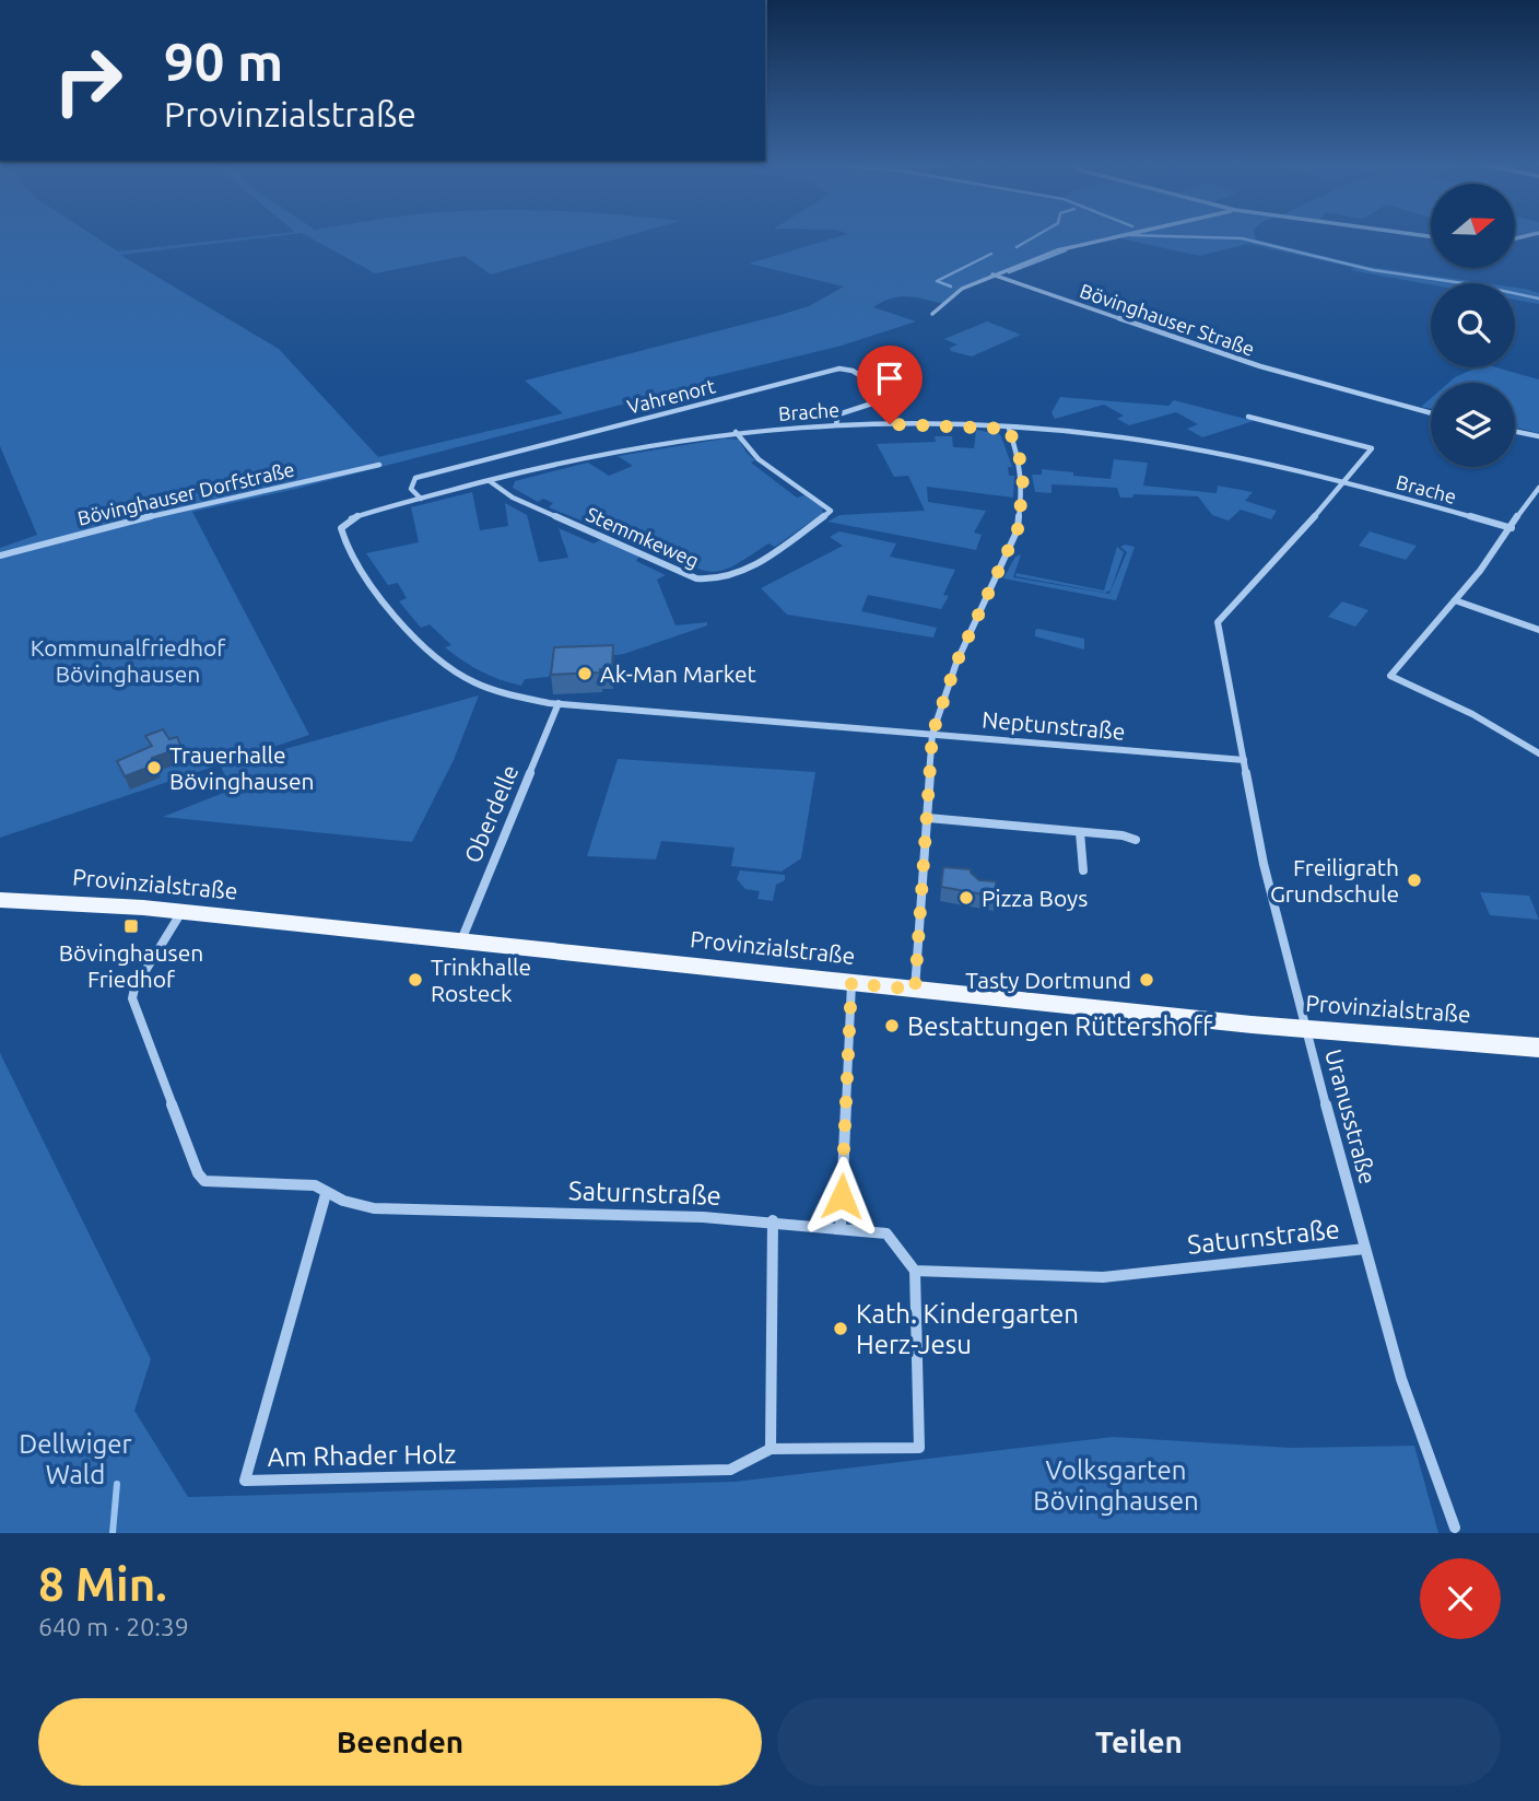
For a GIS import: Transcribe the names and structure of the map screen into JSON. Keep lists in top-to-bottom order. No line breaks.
{"streets":{"main road":["Provinzialstraße"],"street":["Bövinghauser Straße","Vahrenort","Brache","Bövinghauser Dorfstraße","Stemmkeweg","Neptunstraße","Oberdelle","Uranusstraße","Saturnstraße","Am Rhader Holz"]},"crossings":[["Vahrenort","Brache"],["Brache","Stemmkeweg"],["Brache","Neptunstraße"],["Brache","Uranusstraße"],["Neptunstraße","Oberdelle"],["Neptunstraße","Uranusstraße"],["Oberdelle","Provinzialstraße"],["Provinzialstraße","Uranusstraße"],["Provinzialstraße","Saturnstraße"],["Uranusstraße","Saturnstraße"],["Saturnstraße","Am Rhader Holz"]],"parks":["Kommunalfriedhof Bövinghausen","Dellwiger Wald","Volksgarten Bövinghausen"],"places":{"other":["Ak-Man Market","Trauerhalle Bövinghausen","Freiligrath Grundschule","Pizza Boys","Trinkhalle Rosteck","Tasty Dortmund","Bestattungen Rüttershoff","Kath. Kindergarten Herz-Jesu"],"transit":["Bövinghausen Friedhof"]},"north":"right","page":{"turn":["90 m","Provinzialstraße"],"heading":["8 Min.","640 m · 20:39"],"buttons":["Beenden","Teilen"]}}
